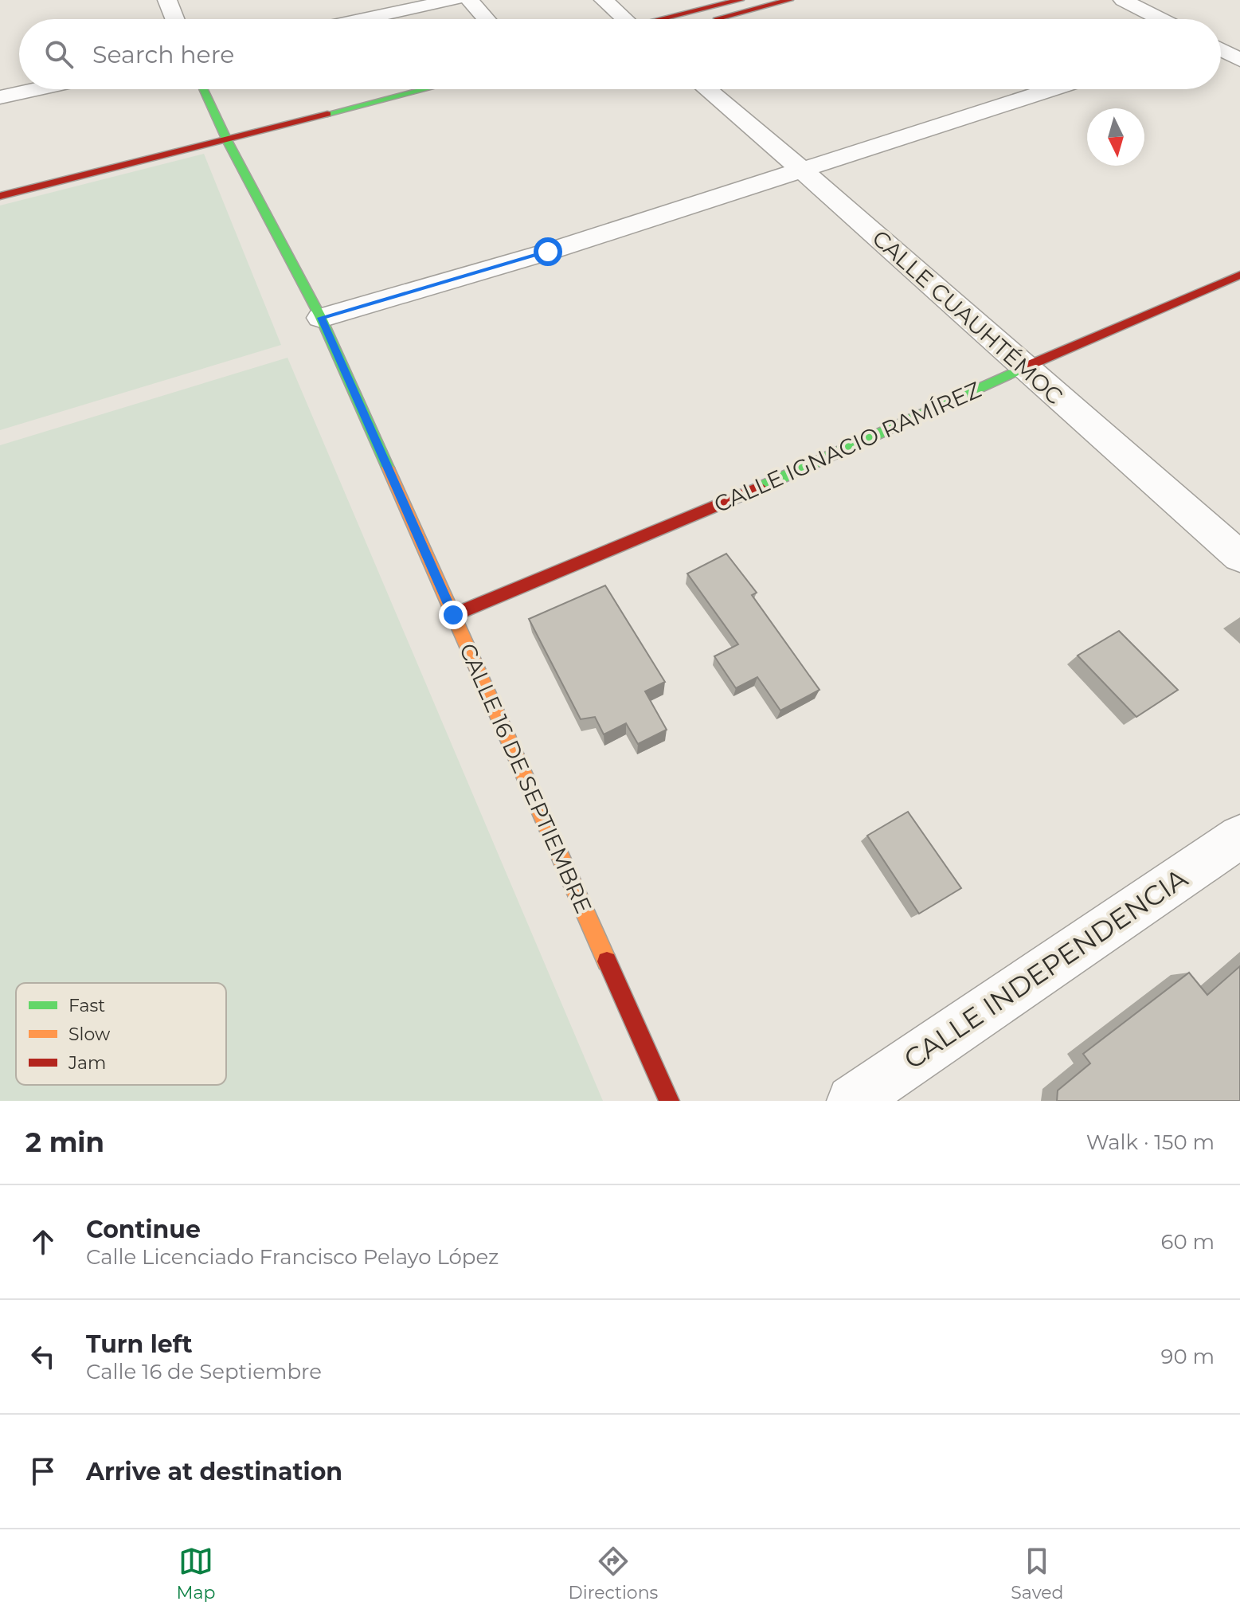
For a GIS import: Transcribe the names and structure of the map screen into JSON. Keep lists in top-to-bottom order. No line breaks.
{"streets":{"street":["CALLE CUAUHTÉMOC","CALLE IGNACIO RAMÍREZ","CALLE 16 DE SEPTIEMBRE","CALLE INDEPENDENCIA"]},"crossings":[["CALLE CUAUHTÉMOC","CALLE IGNACIO RAMÍREZ"],["CALLE IGNACIO RAMÍREZ","CALLE 16 DE SEPTIEMBRE"]],"legend":["Fast","Slow","Jam"],"north":"bottom","page":{"search":"Search here","heading":["2 min","Walk · 150 m"],"list":[["Continue","Calle Licenciado Francisco Pelayo López","60 m"],["Turn left","Calle 16 de Septiembre","90 m"],"Arrive at destination"],"nav":["Map","Directions","Saved"]}}
